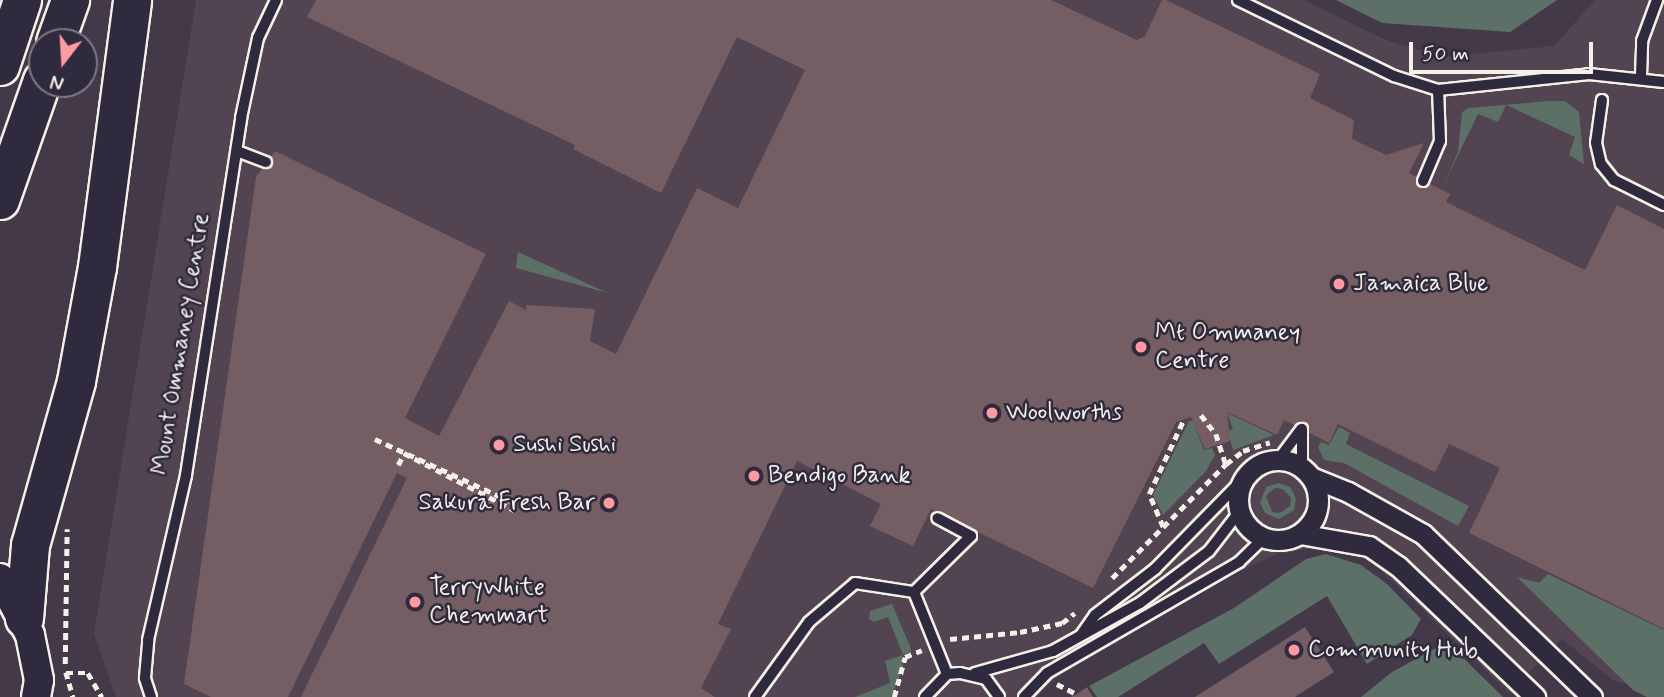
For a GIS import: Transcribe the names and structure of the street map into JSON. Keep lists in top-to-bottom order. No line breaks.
{"streets":{"lane":["Mount Ommaney Centre"]},"places":["Jamaica Blue","Mt Ommaney Centre","Woolworths","Sushi Sushi","Bendigo Bank","Sakura Fresh Bar","TerryWhite Chemmart","Community Hub"],"scale_bar":"50 m","north":"bottom"}
